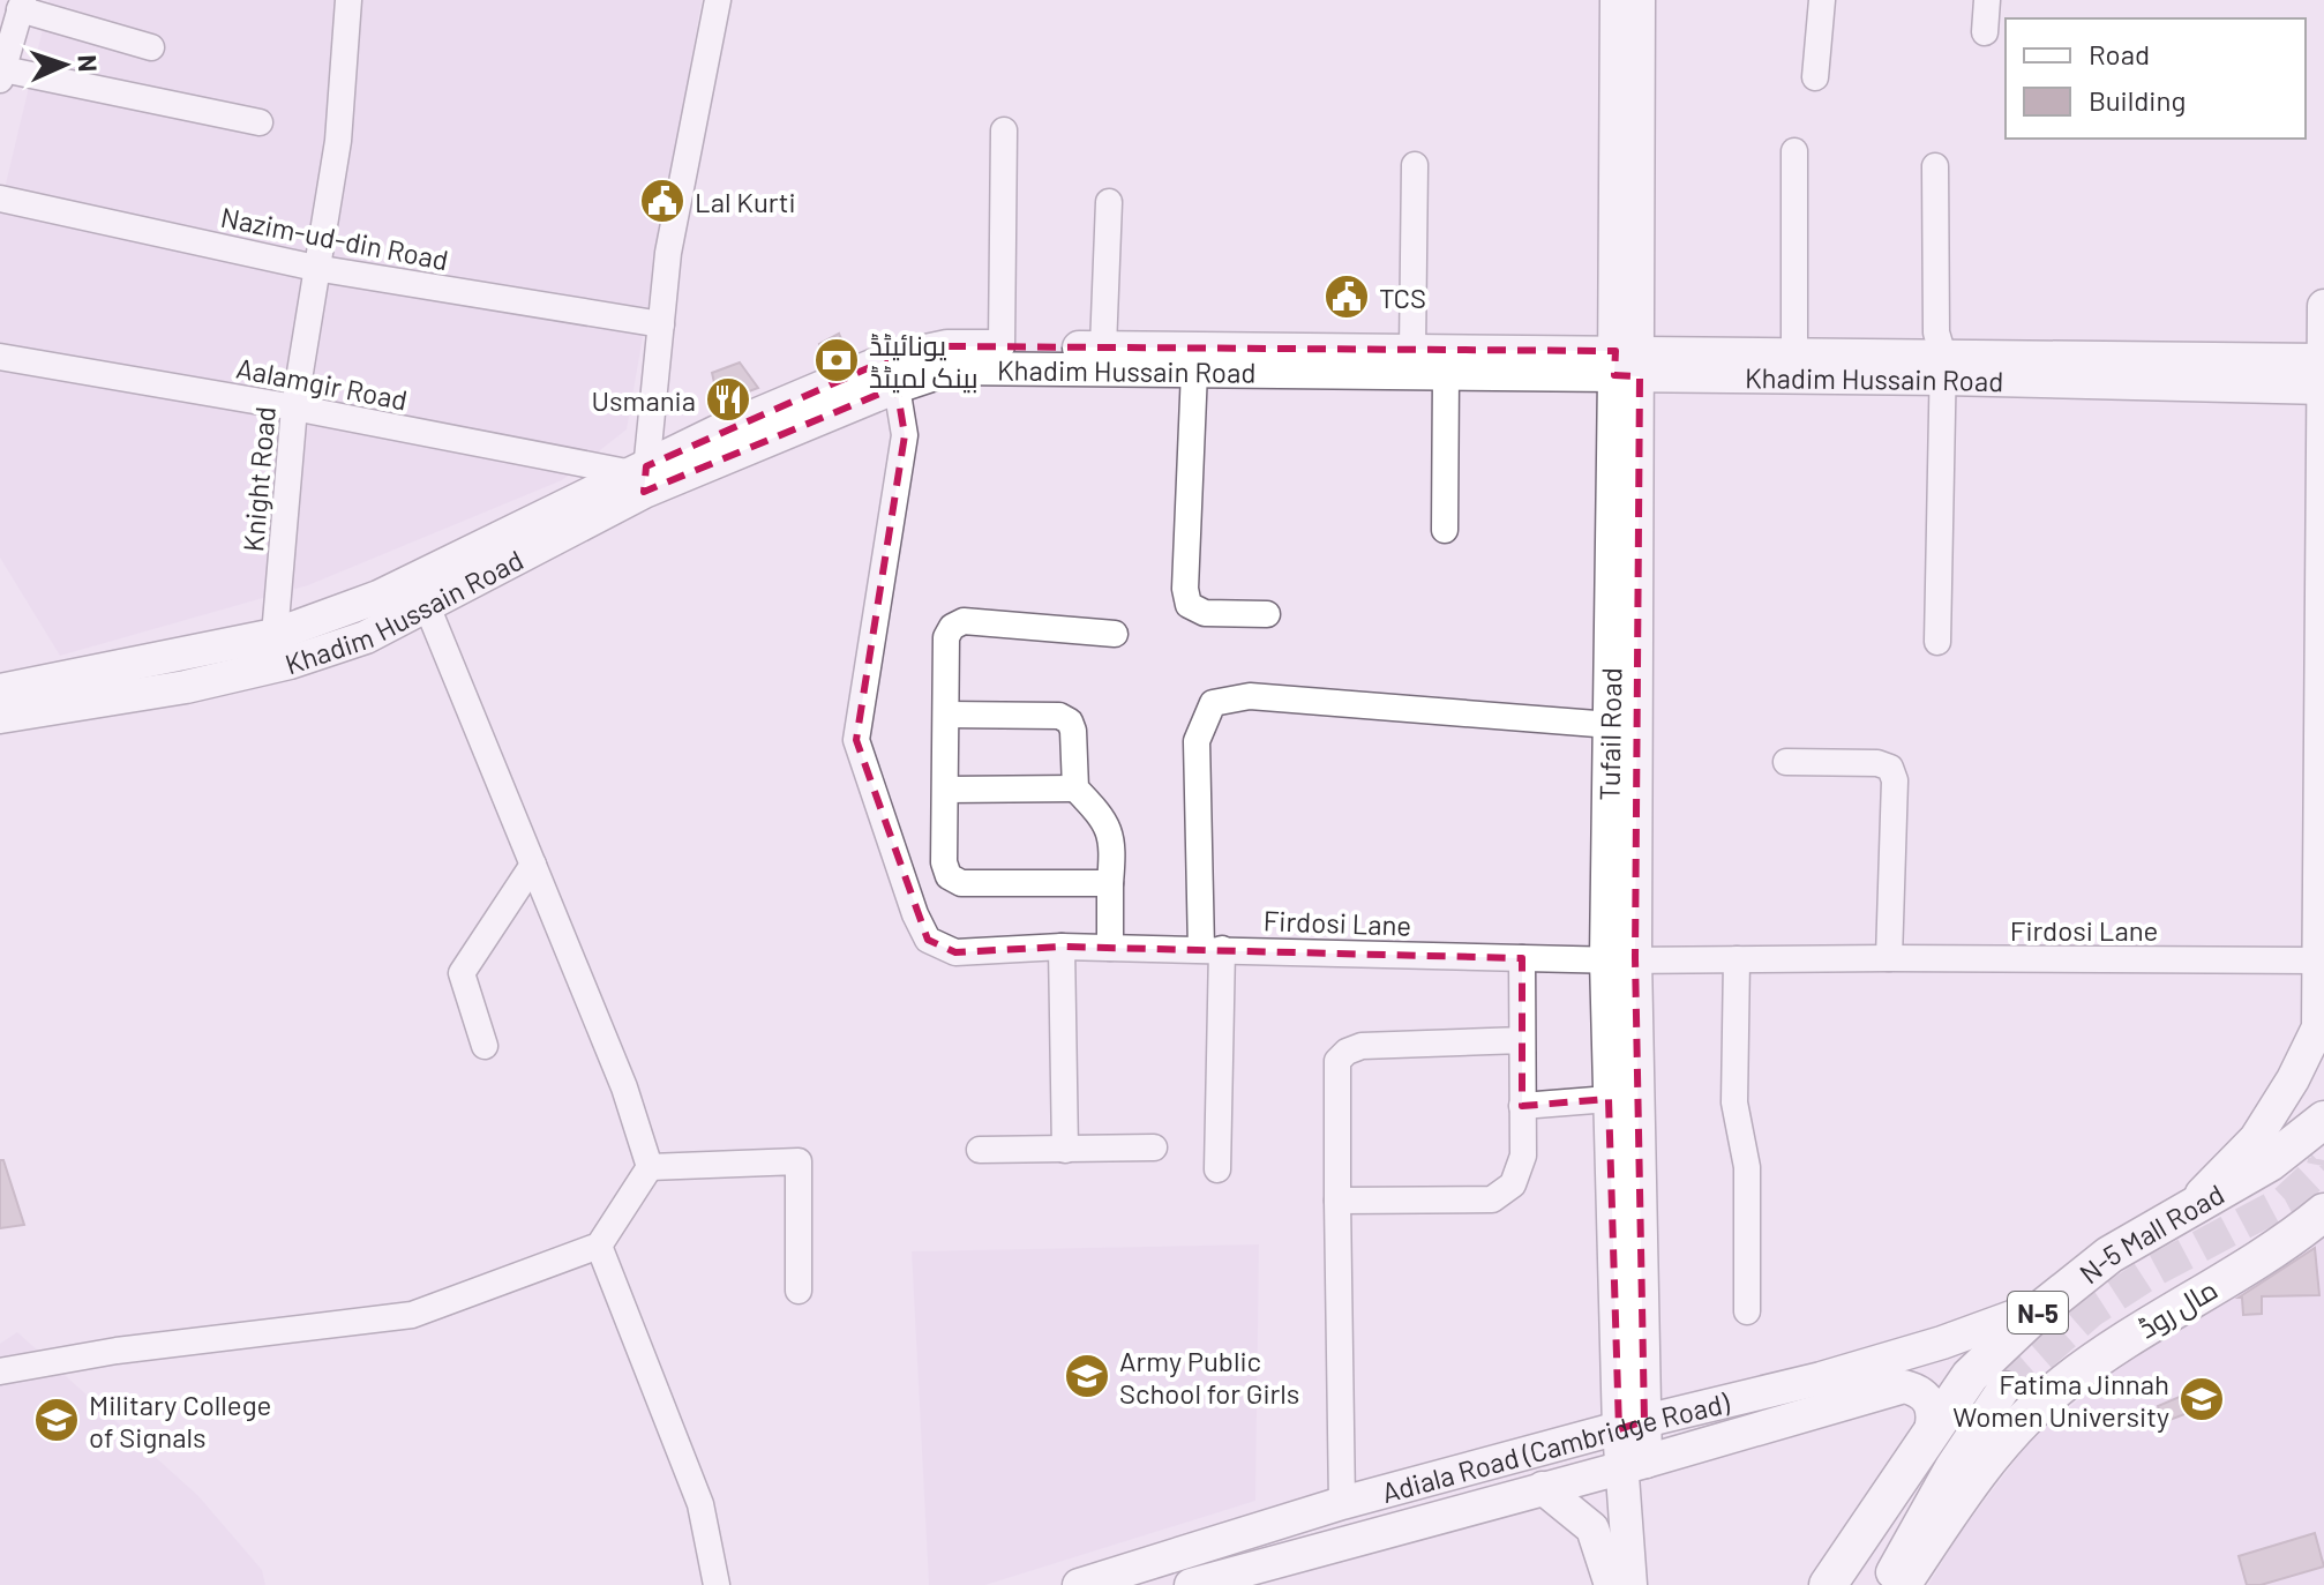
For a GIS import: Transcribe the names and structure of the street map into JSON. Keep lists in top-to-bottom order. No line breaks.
{"streets":{"highway":["N-5 Mall Road","مال روڈ","N-5"],"main road":["Khadim Hussain Road","Tufail Road","Adiala Road (Cambridge Road)"],"street":["Nazim-ud-din Road","Aalamgir Road","Knight Road","Firdosi Lane"]},"crossings":[["Nazim-ud-din Road","Knight Road"],["Khadim Hussain Road","Aalamgir Road"],["Khadim Hussain Road","Knight Road"],["Khadim Hussain Road","Tufail Road"],["Khadim Hussain Road","Firdosi Lane"],["Aalamgir Road","Knight Road"],["Tufail Road","Firdosi Lane"],["Tufail Road","Adiala Road (Cambridge Road)"],["N-5 Mall Road","Adiala Road (Cambridge Road)"]],"places":{"public building":["Lal Kurti","TCS"],"bank":["یونائیٹڈ بینک لمیٹڈ"],"restaurant":["Usmania"],"school or university":["Army Public School for Girls","Fatima Jinnah Women University","Military College of Signals"]},"legend":["Road","Building"],"north":"right"}
